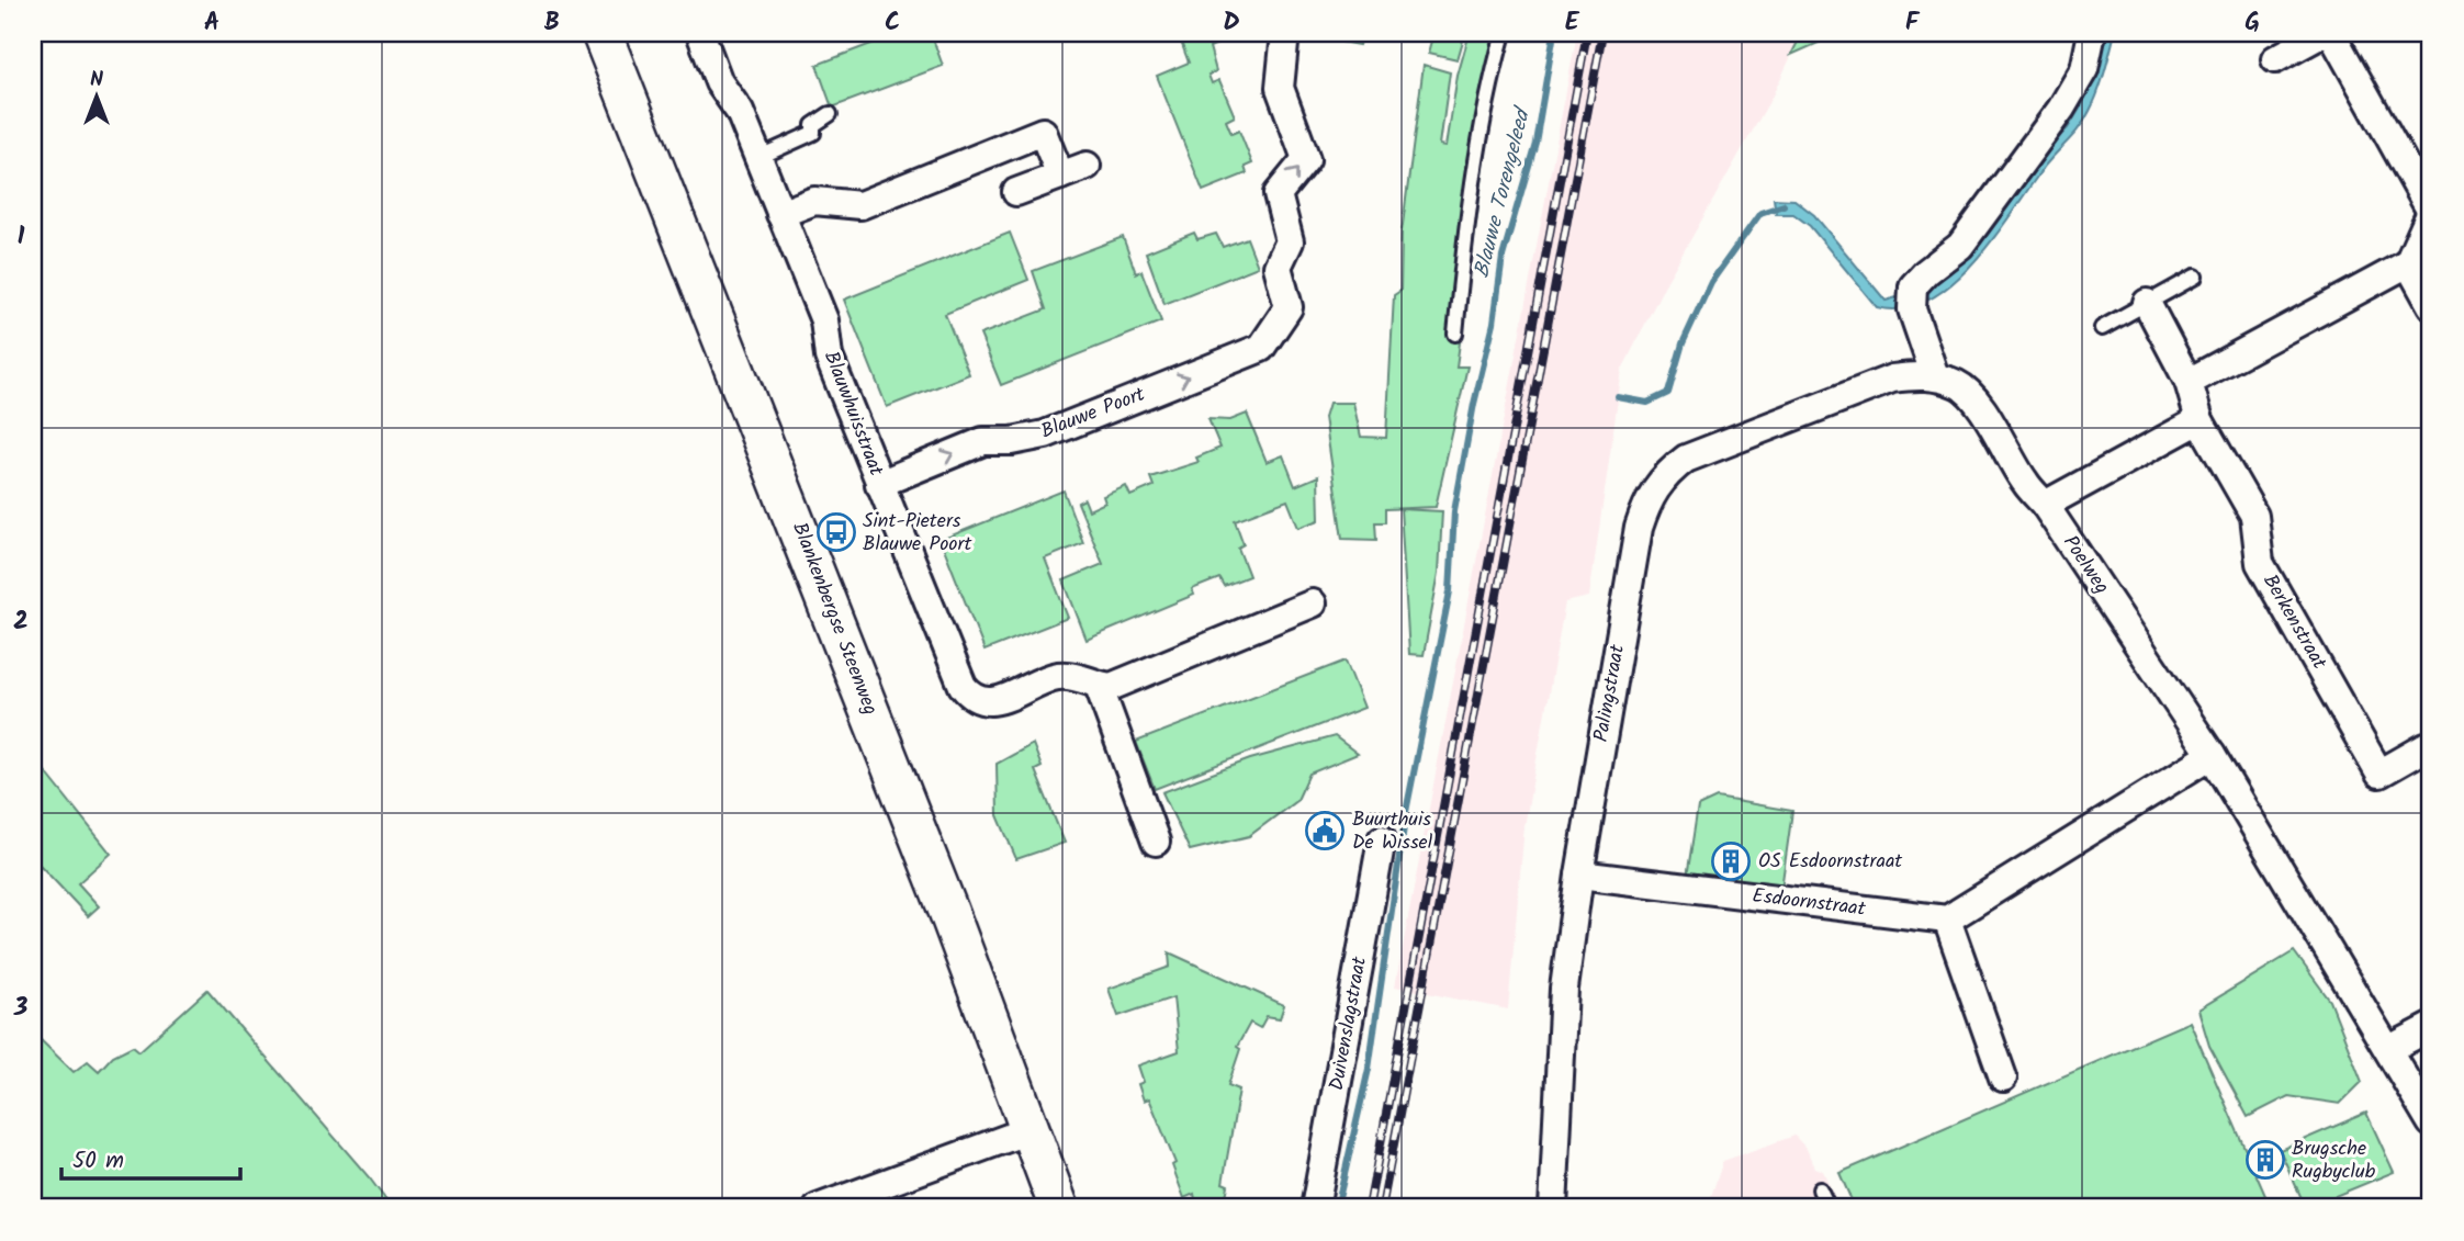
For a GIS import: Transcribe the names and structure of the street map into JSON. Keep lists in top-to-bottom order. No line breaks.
{"streets":{"main road":["Blankenbergse Steenweg"],"street":["Blauwhuisstraat","Blauwe Poort","Poelweg","Berkenstraat","Palingstraat","Esdoornstraat","Duivenslagstraat"]},"crossings":[["Blauwhuisstraat","Blauwe Poort"],["Poelweg","Palingstraat"],["Palingstraat","Esdoornstraat"]],"one_way":["Blauwe Poort"],"water":["Blauwe Torengeleed"],"places":{"bus stop":["Sint-Pieters Blauwe Poort"],"public building":["Buurthuis De Wissel"],"building":["OS Esdoornstraat","Brugsche Rugbyclub"]},"scale_bar":"50 m","north":"top","grid":{"columns":["A","B","C","D","E","F","G"],"rows":["1","2","3"]}}
